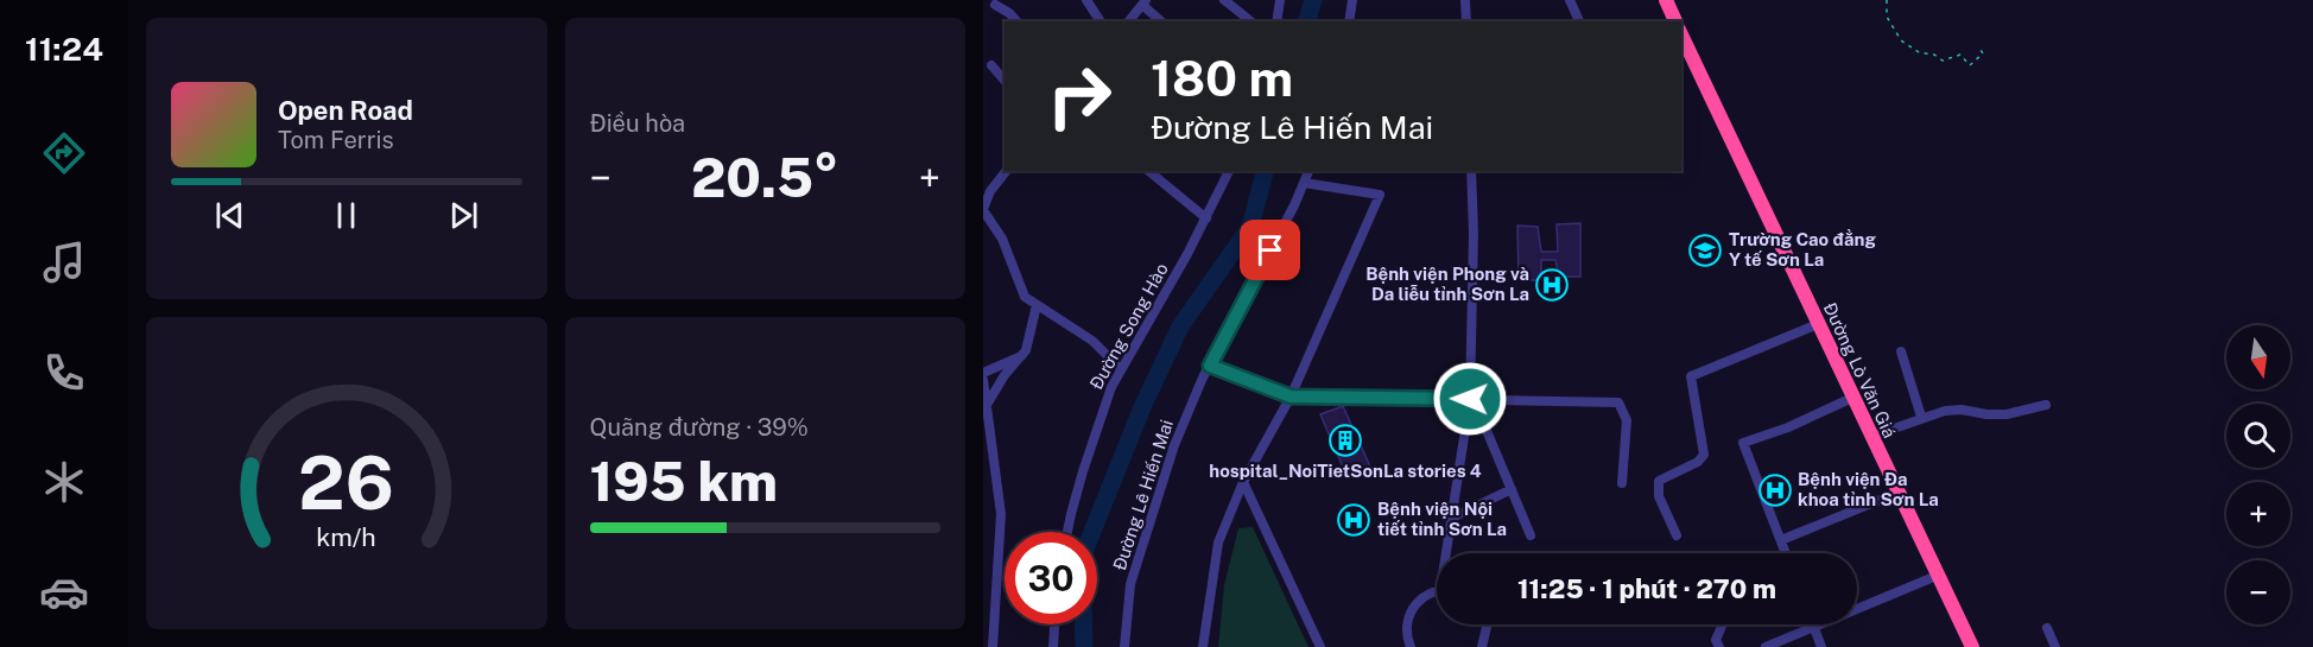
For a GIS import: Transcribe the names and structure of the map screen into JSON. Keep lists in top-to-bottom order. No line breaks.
{"streets":{"highway":["Đường Lò Văn Giá"],"street":["Đường Song Hào","Đường Lê Hiến Mai"]},"places":{"school or university":["Trường Cao đẳng Y tế Sơn La"],"hospital":["Bệnh viện Phong và Da liễu tỉnh Sơn La","Bệnh viện Đa khoa tỉnh Sơn La","Bệnh viện Nội tiết tỉnh Sơn La"],"building":["hospital_NoiTietSonLa stories 4"]},"north":"bottom","page":{"tabs":"11:24","tile":["Điều hòa",["Quãng đường · 39%","195 km"]],"turn":["180 m","Đường Lê Hiến Mai"],"song":["Open Road","Tom Ferris"],"heat":["−","20.5°","+"],"map_buttons":["+","−"],"limit":"30","trip":"11:25 · 1 phút · 270 m","gauge":["26","km/h"]}}
